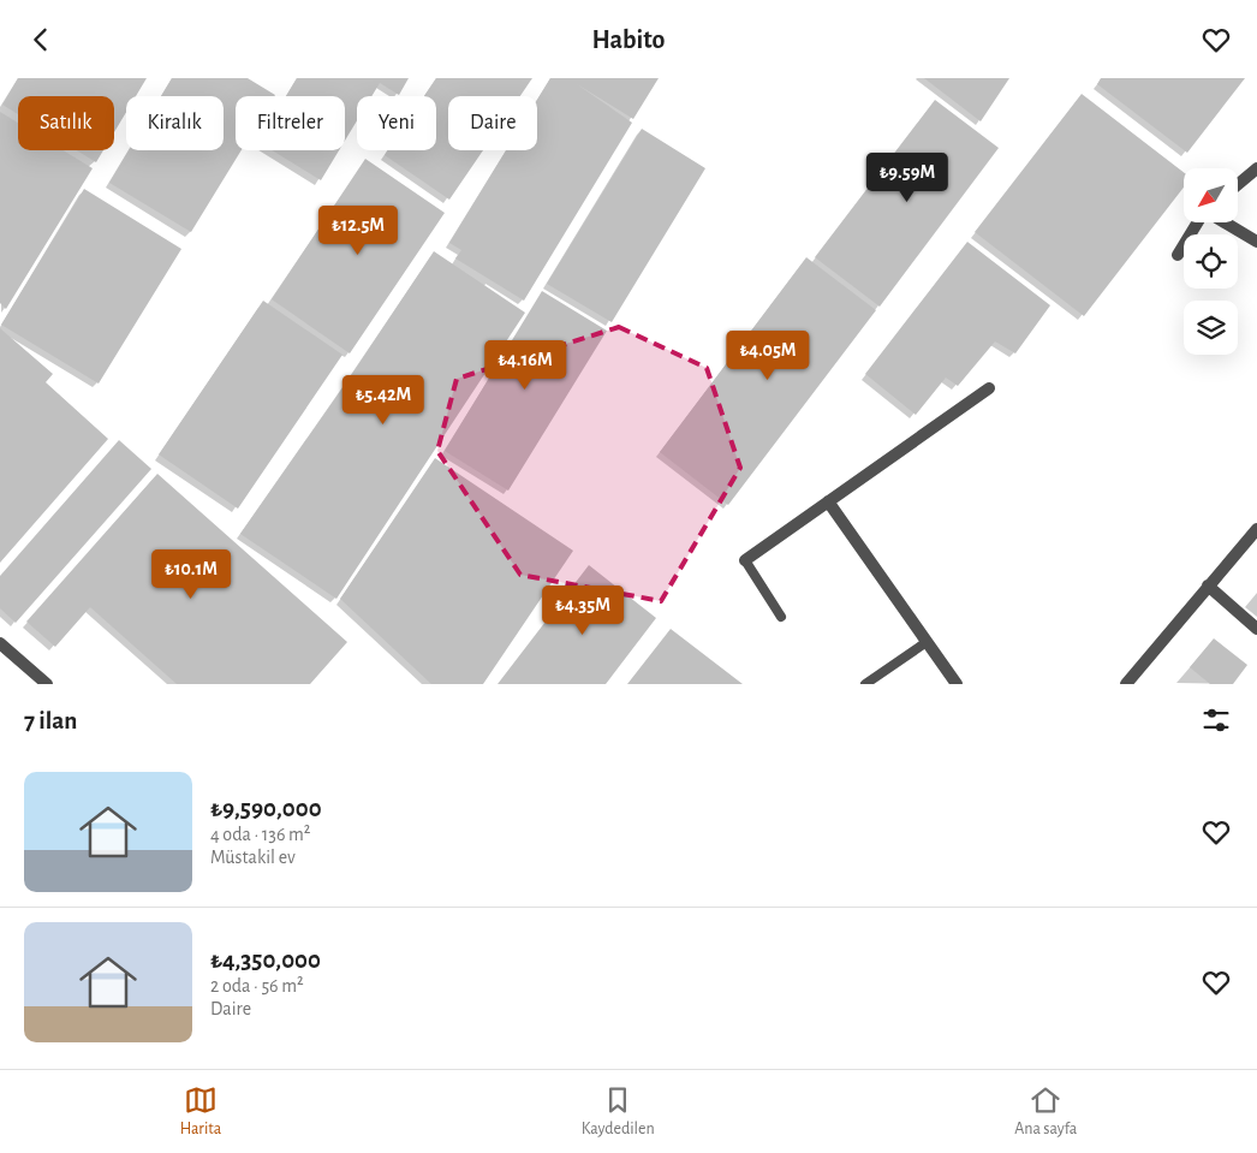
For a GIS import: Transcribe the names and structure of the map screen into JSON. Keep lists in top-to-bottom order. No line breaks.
{"north":"bottom left","page":{"header":"Habito","chip":["Satılık","Kiralık","Filtreler","Yeni","Daire"],"price":["₺9.59M","₺12.5M","₺4.05M","₺4.16M","₺5.42M","₺10.1M","₺4.35M"],"heading":"7 ilan","list":[{"name":"₺9,590,000","note":"4 oda · 136 m² · Müstakil ev"},{"name":"₺4,350,000","note":"2 oda · 56 m² · Daire"}],"tabs":["Harita","Kaydedilen","Ana sayfa"]}}
